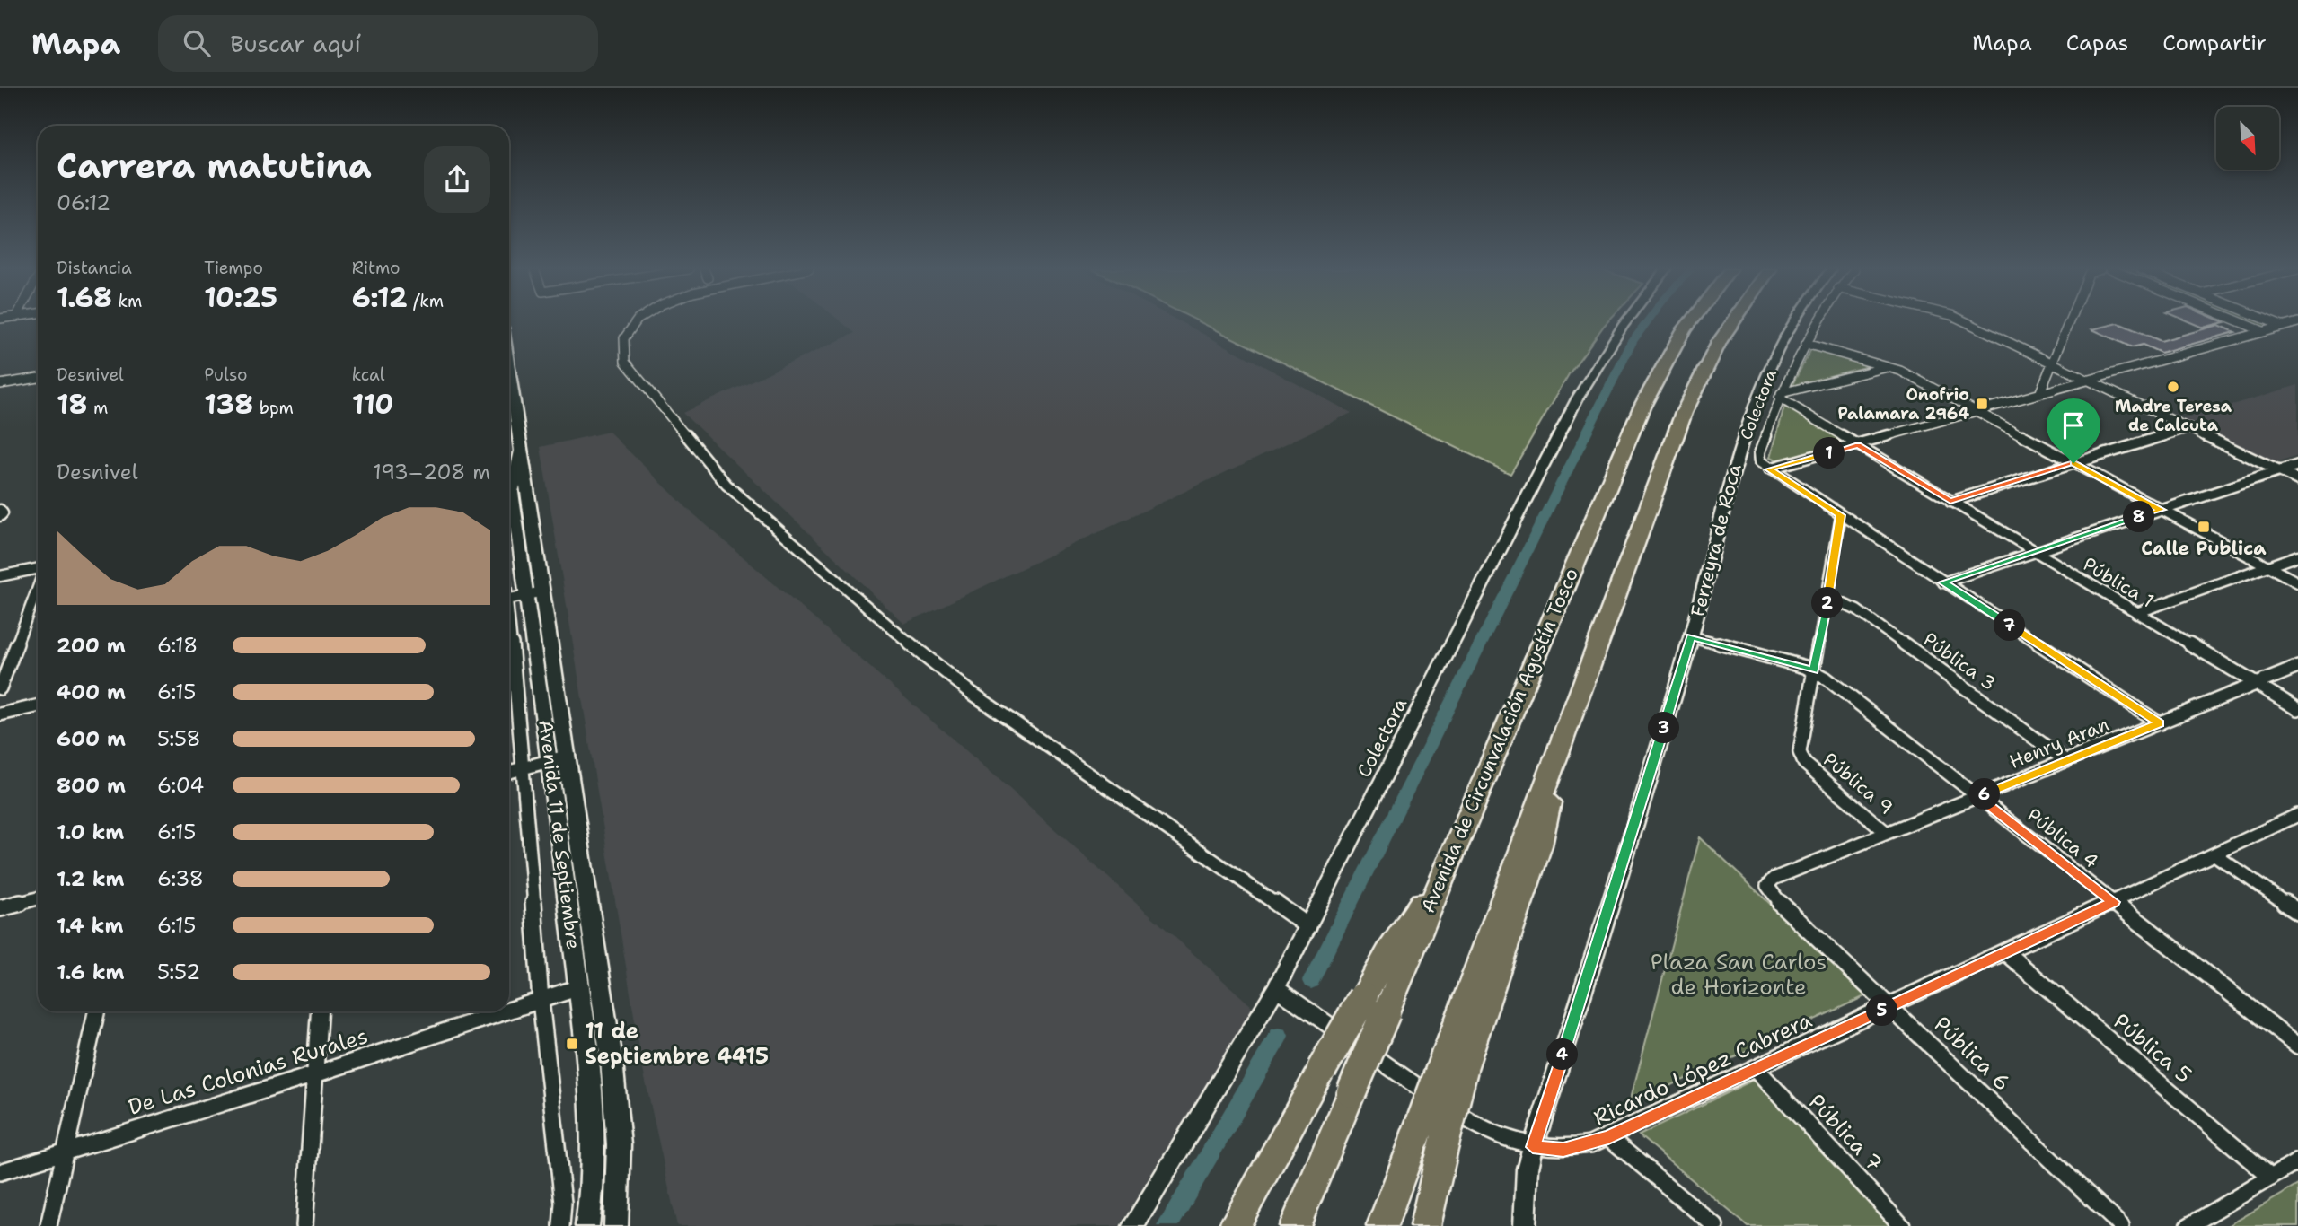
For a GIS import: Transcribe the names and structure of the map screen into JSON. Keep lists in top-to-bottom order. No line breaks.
{"streets":{"highway":["Avenida de Circunvalación Agustín Tosco"],"main road":["Avenida 11 de Septiembre"],"street":["Colectora","Ferreyra de Roca","Pública 1","Pública 3","Henry Aran","Pública 9","Pública 4","Pública 5","Pública 6","Ricardo López Cabrera","De Las Colonias Rurales","Pública 7"]},"crossings":[["Colectora","Ricardo López Cabrera"],["Ferreyra de Roca","Pública 4"],["Ferreyra de Roca","Ricardo López Cabrera"],["Pública 1","Henry Aran"],["Pública 3","Henry Aran"],["Henry Aran","Pública 9"],["Henry Aran","Pública 4"],["Henry Aran","Pública 6"],["Pública 9","Pública 4"],["Avenida 11 de Septiembre","De Las Colonias Rurales"],["Pública 4","Ricardo López Cabrera"],["Pública 5","Ricardo López Cabrera"],["Pública 6","Ricardo López Cabrera"],["Ricardo López Cabrera","Pública 7"]],"parks":["Plaza San Carlos de Horizonte"],"places":{"other":["Madre Teresa de Calcuta"],"transit":["Onofrio Palamara 2964","Calle Publica","11 de Septiembre 4415"]},"north":"bottom right","page":{"header":"Mapa","search":"Buscar aquí","nav":["Mapa","Capas","Compartir"],"heading":["Carrera matutina","06:12"],"stats":[["Distancia","1.68 km"],["Tiempo","10:25"],["Ritmo","6:12 /km"],["Desnivel","18 m"],["Pulso","138 bpm"],["kcal","110"]],"pins":["1","8","2","7","3","6","5","4"],"chart":["Desnivel","193–208 m"],"list":[{"name":"200 m","note":"6:18"},{"name":"400 m","note":"6:15"},{"name":"600 m","note":"5:58"},{"name":"800 m","note":"6:04"},{"name":"1.0 km","note":"6:15"},{"name":"1.2 km","note":"6:38"},{"name":"1.4 km","note":"6:15"},{"name":"1.6 km","note":"5:52"}]}}
